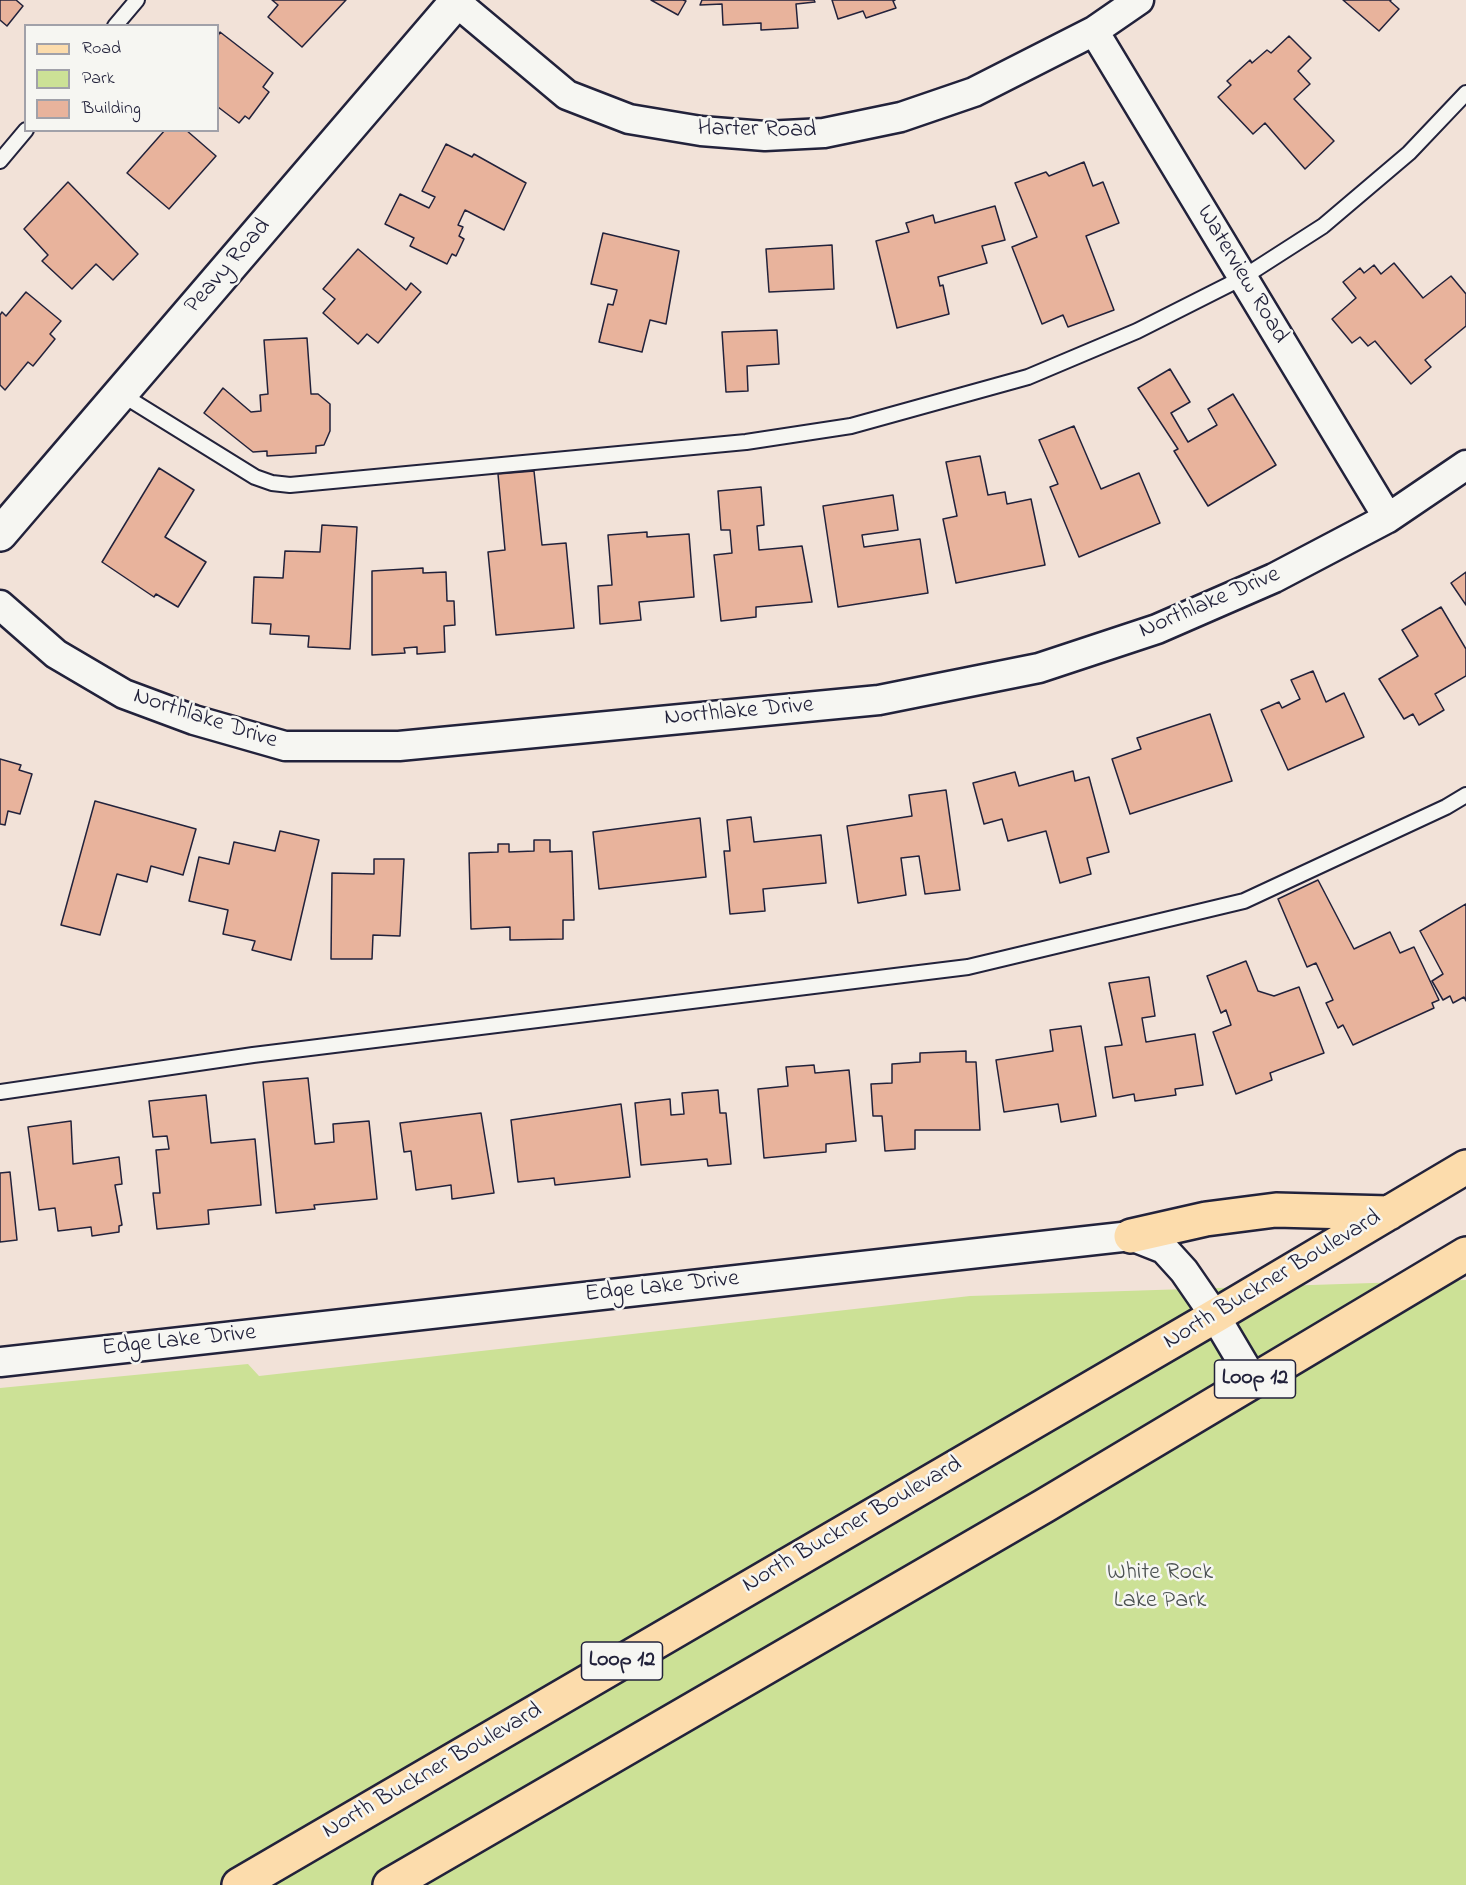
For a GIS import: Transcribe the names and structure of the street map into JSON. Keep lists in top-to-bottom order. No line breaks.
{"streets":{"main road":["North Buckner Boulevard","Loop 12"],"street":["Harter Road","Peavy Road","Waterview Road","Northlake Drive","Edge Lake Drive"]},"crossings":[["Harter Road","Peavy Road"],["Harter Road","Waterview Road"],["Waterview Road","Northlake Drive"],["North Buckner Boulevard","Edge Lake Drive"],["Edge Lake Drive","Loop 12"]],"parks":["White Rock Lake Park"],"legend":["Road","Park","Building"]}
